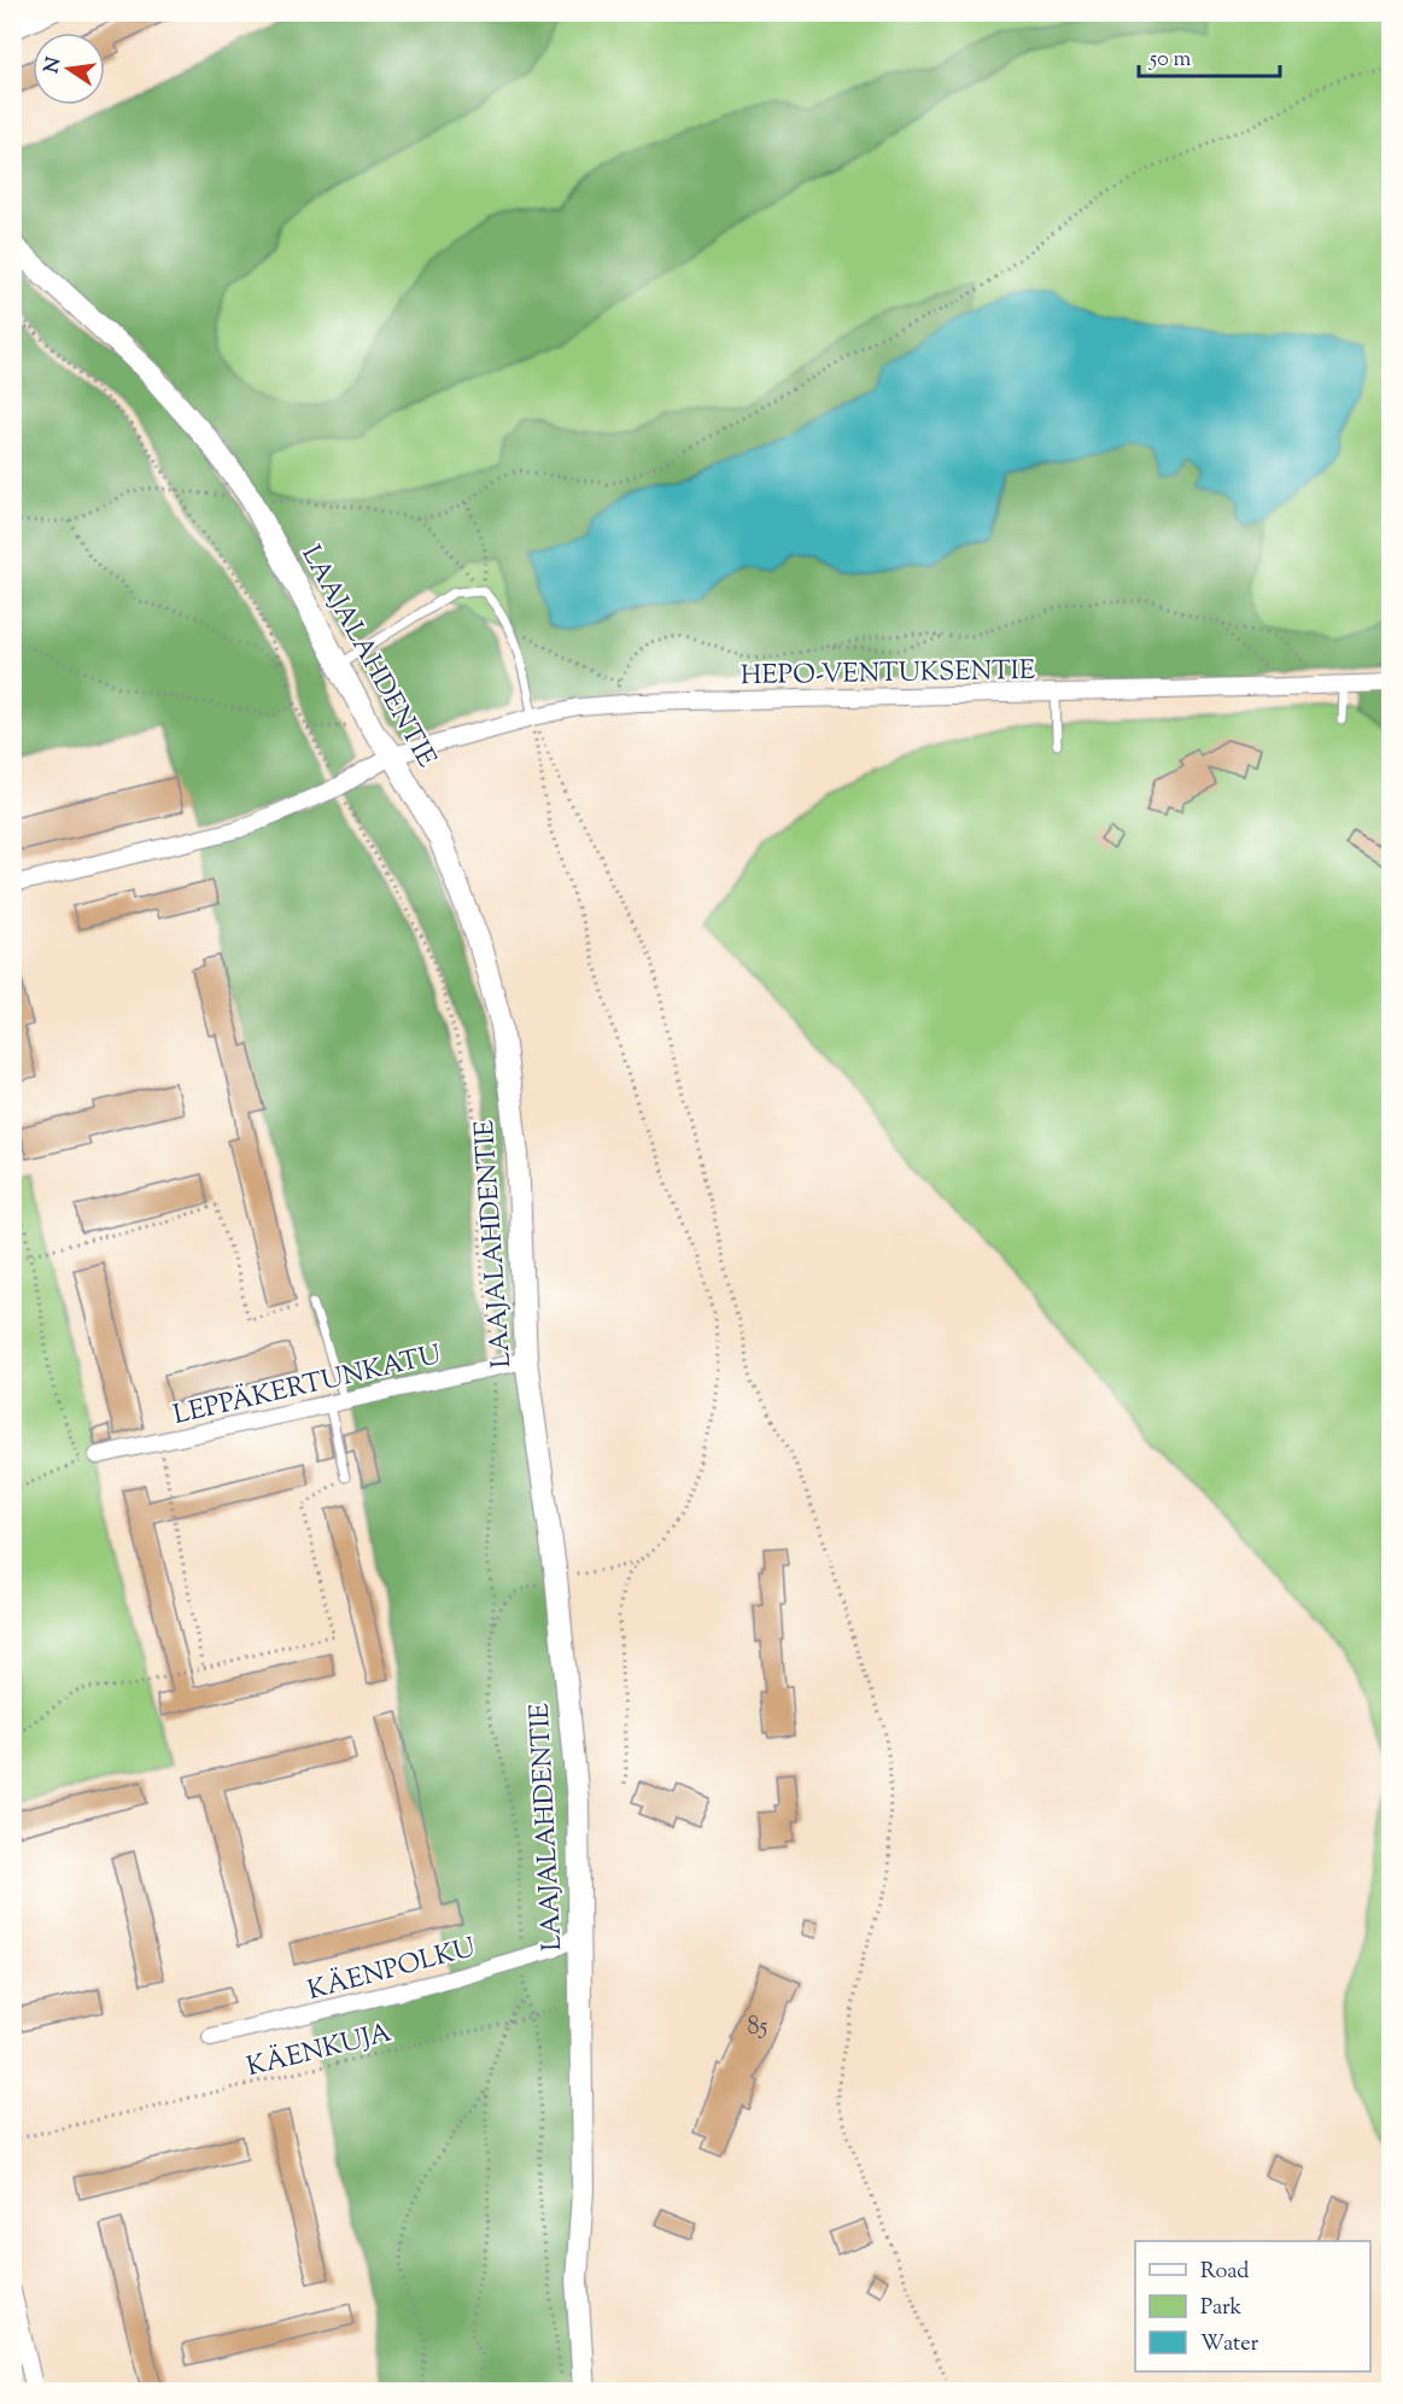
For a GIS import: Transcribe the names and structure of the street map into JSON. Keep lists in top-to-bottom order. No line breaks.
{"streets":{"street":["LAAJALAHDENTIE","HEPO-VENTUKSENTIE","LEPPÄKERTUNKATU","KÄENPOLKU"],"path":["KÄENKUJA"]},"crossings":[["LAAJALAHDENTIE","HEPO-VENTUKSENTIE"],["LAAJALAHDENTIE","LEPPÄKERTUNKATU"],["LAAJALAHDENTIE","KÄENPOLKU"],["LAAJALAHDENTIE","KÄENKUJA"]],"house_numbers":["85"],"legend":["Road","Park","Water"],"scale_bar":"50 m","north":"left"}
